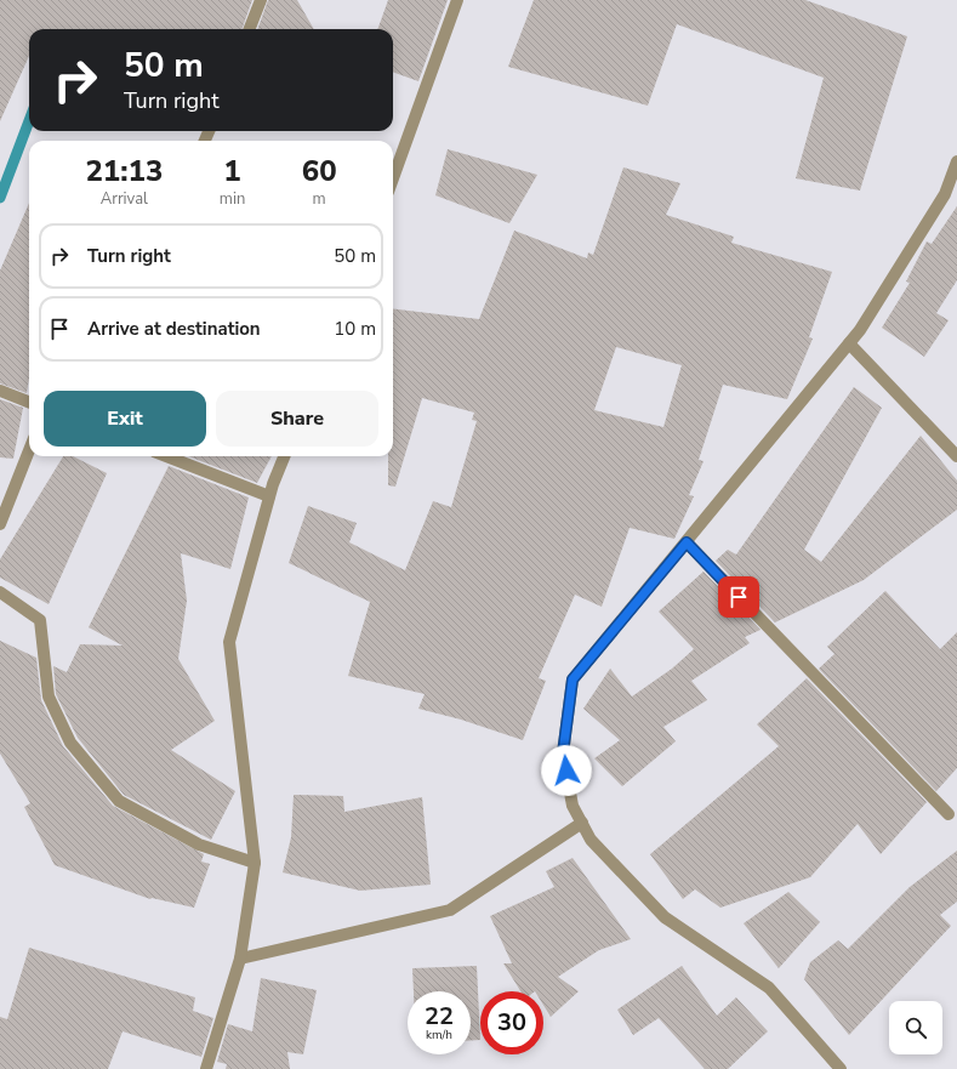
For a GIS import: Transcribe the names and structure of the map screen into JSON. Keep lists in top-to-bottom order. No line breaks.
{"page":{"turn":["50 m","Turn right"],"eta":["21:13","Arrival","1","min","60","m"],"list":[{"name":"Turn right","value":"50 m"},{"name":"Arrive at destination","value":"10 m"}],"buttons":["Exit","Share"],"speed":"22 km/h","limit":"30"}}
